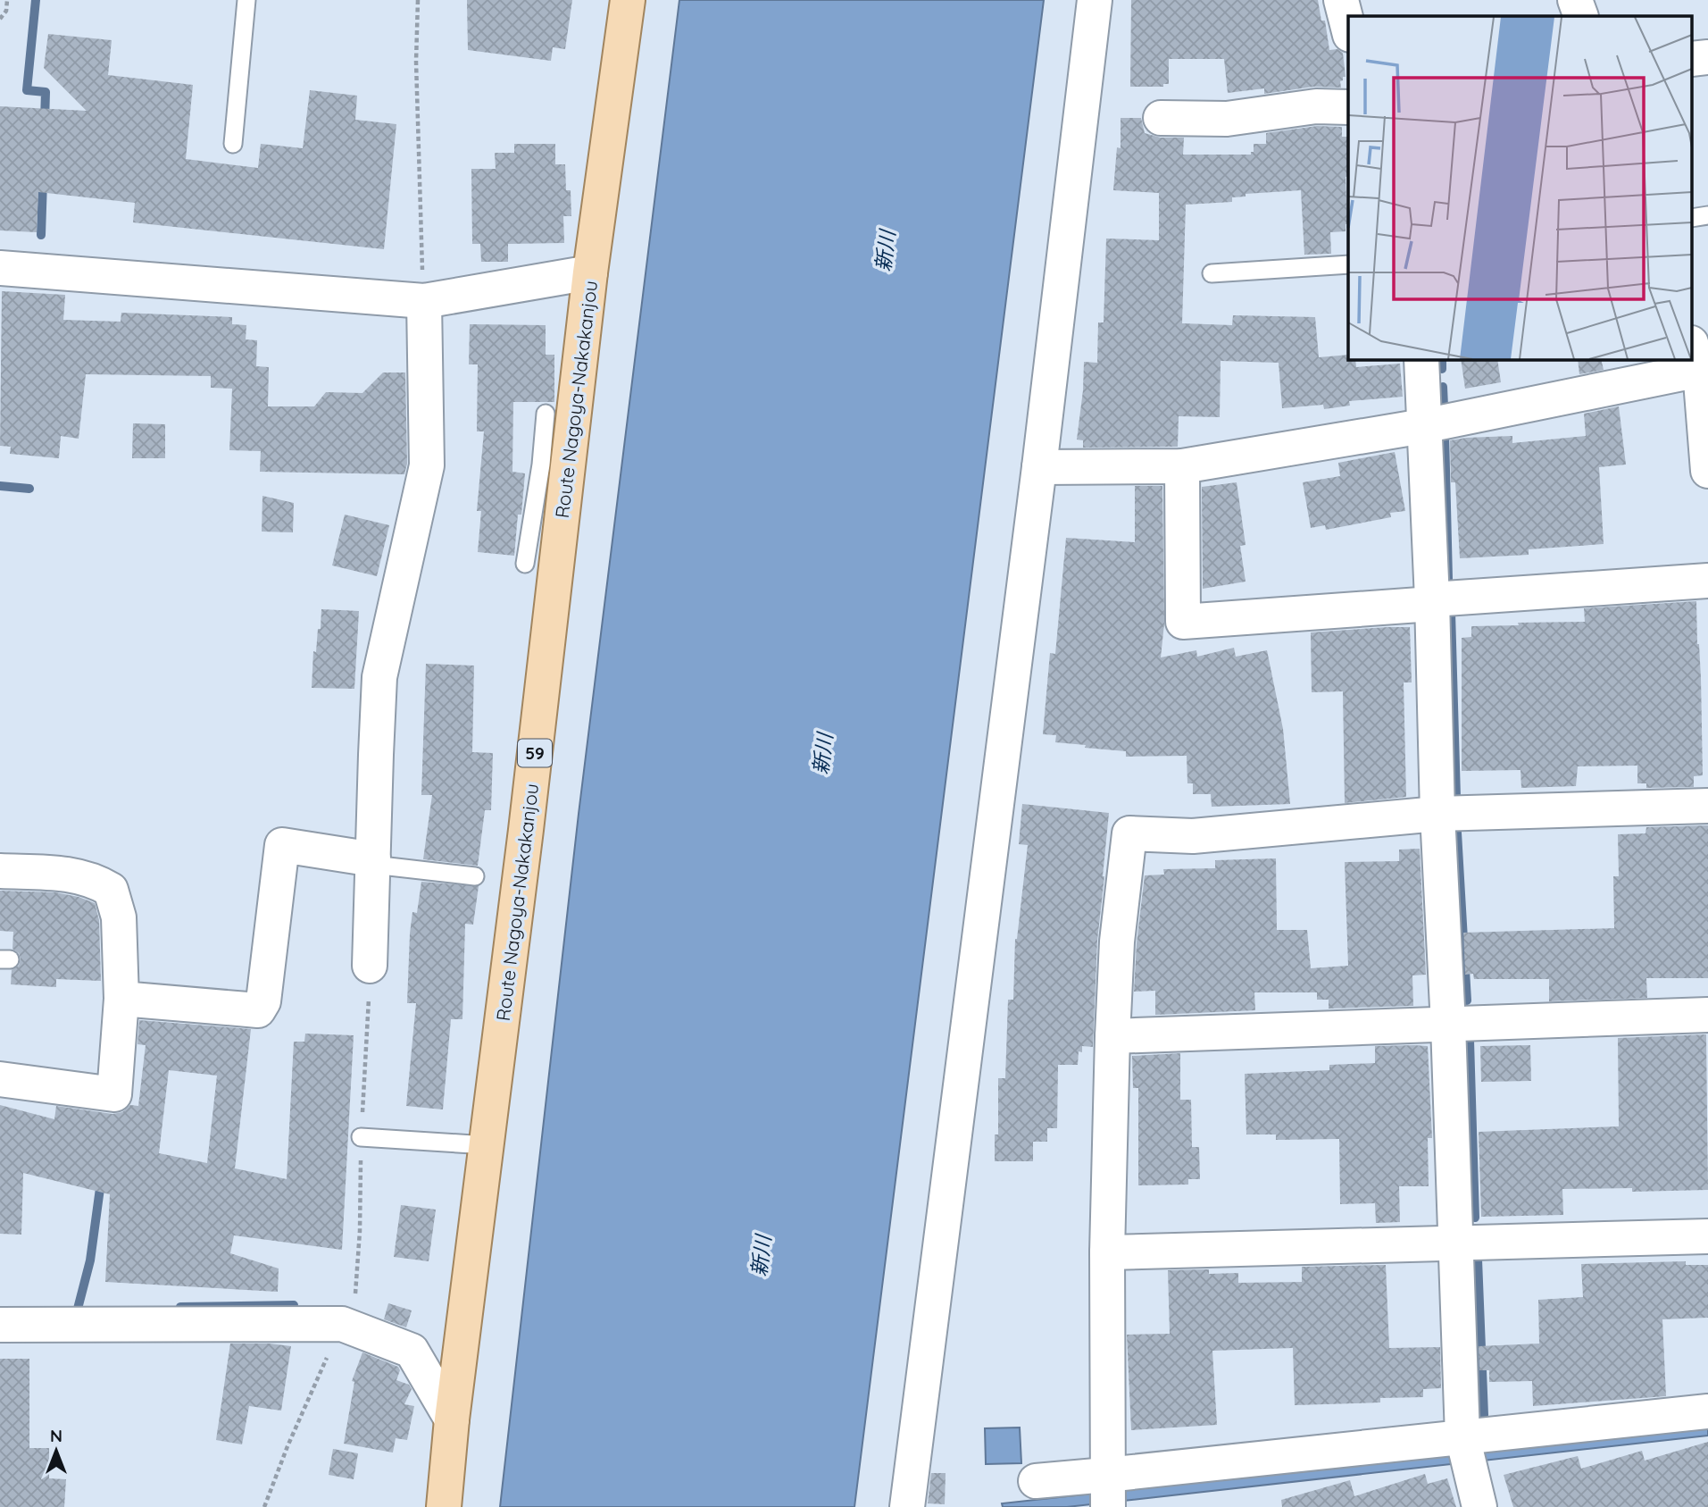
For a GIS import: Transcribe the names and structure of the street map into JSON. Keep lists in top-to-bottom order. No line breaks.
{"streets":{"main road":["Route Nagoya-Nakakanjou","59"]},"water":["新川"],"north":"top"}
